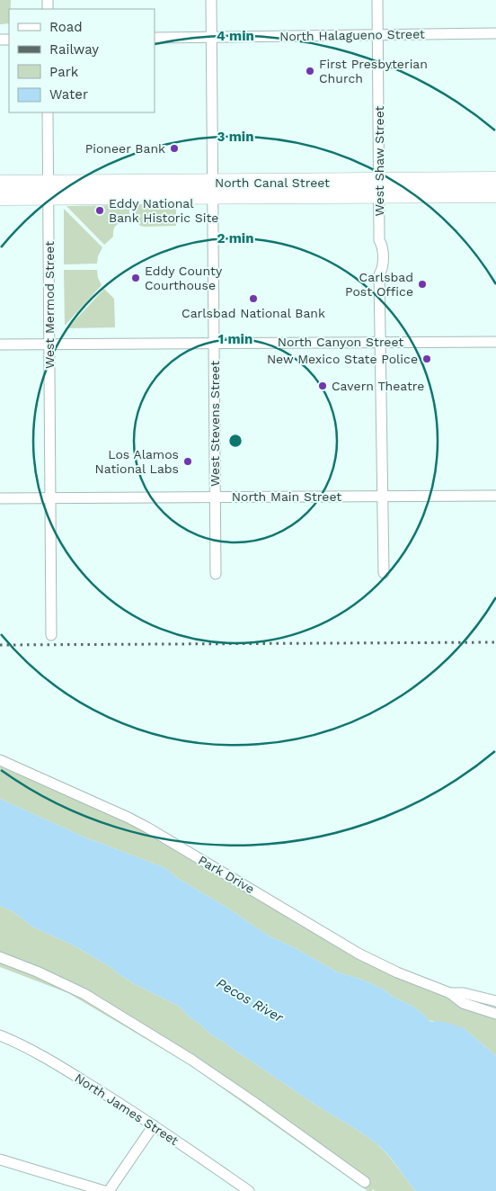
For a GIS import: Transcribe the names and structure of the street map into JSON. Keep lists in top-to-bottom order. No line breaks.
{"streets":{"highway":["North Canal Street"],"street":["North Halagueno Street","West Shaw Street","West Mermod Street","North Canyon Street","West Stevens Street","North Main Street","Park Drive","North James Street"]},"crossings":[["North Halagueno Street","West Shaw Street"],["North Halagueno Street","West Stevens Street"],["West Shaw Street","North Canal Street"],["West Shaw Street","North Canyon Street"],["West Shaw Street","North Main Street"],["North Canal Street","West Mermod Street"],["North Canal Street","West Stevens Street"],["West Mermod Street","North Canyon Street"],["West Mermod Street","North Main Street"],["North Canyon Street","West Stevens Street"],["West Stevens Street","North Main Street"]],"water":["Pecos River"],"places":["First Presbyterian Church","Pioneer Bank","Eddy National Bank Historic Site","Eddy County Courthouse","Carlsbad Post Office","Carlsbad National Bank","New Mexico State Police","Cavern Theatre","Los Alamos National Labs"],"legend":["Road","Railway","Park","Water"],"rings":["4 min","3 min","2 min","1 min"]}
